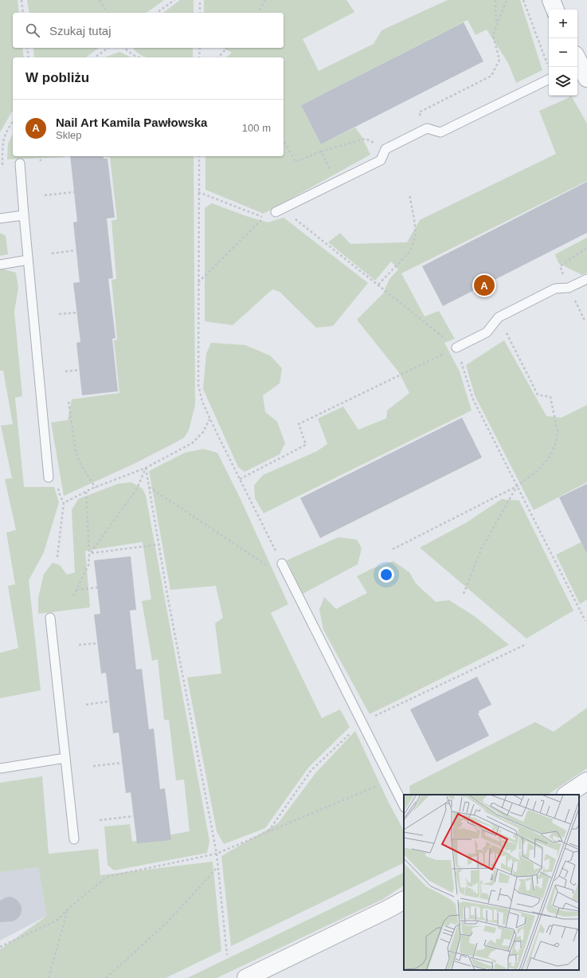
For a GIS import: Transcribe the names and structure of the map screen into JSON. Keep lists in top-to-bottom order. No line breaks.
{"page":{"map_buttons":["+","−"],"search":"Szukaj tutaj","heading":"W pobliżu","list":[{"mark":"A","name":"Nail Art Kamila Pawłowska","note":"Sklep","value":"100 m"}],"pins":"A"}}
